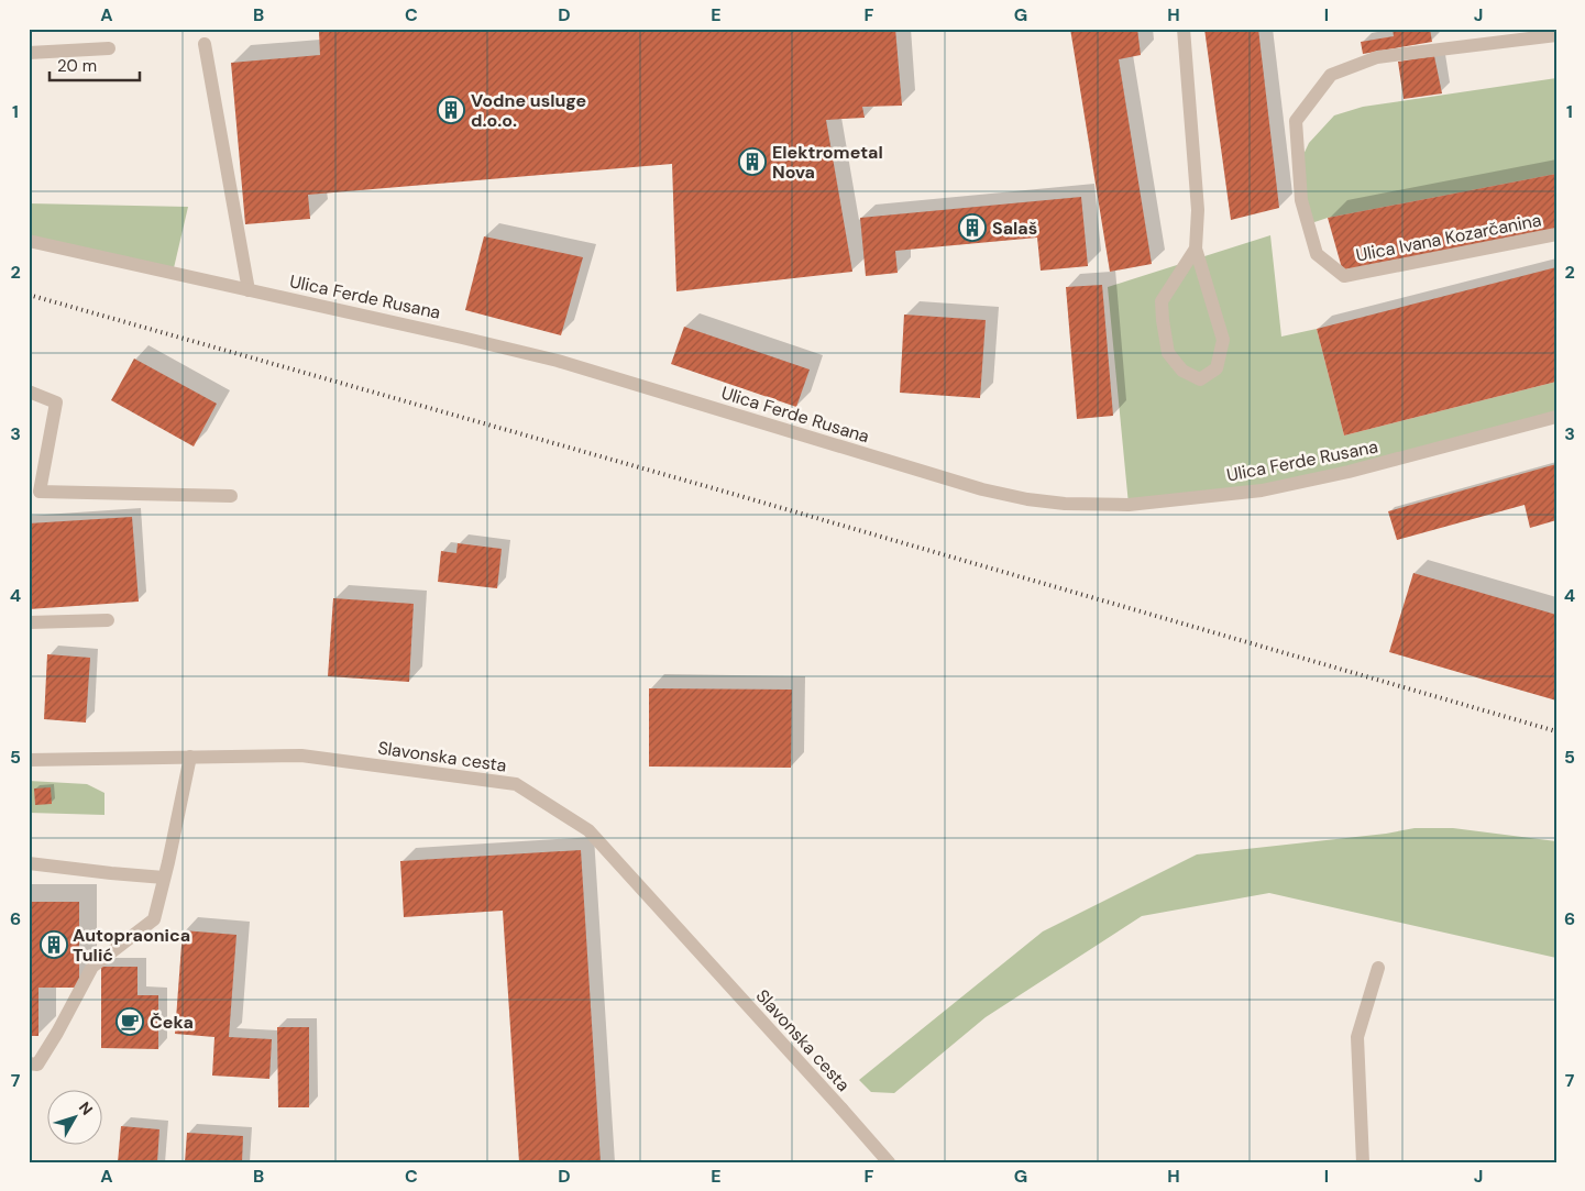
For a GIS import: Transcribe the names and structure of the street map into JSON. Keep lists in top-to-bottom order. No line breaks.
{"streets":{"street":["Ulica Ivana Kozarčanina","Ulica Ferde Rusana","Slavonska cesta"]},"places":{"building":["Vodne usluge d.o.o.","Elektrometal Nova","Salaš","Autopraonica Tulić"],"cafe":["Čeka"]},"scale_bar":"20 m","north":"top right","grid":{"columns":["A","B","C","D","E","F","G","H","I","J"],"rows":["1","2","3","4","5","6","7"]}}
